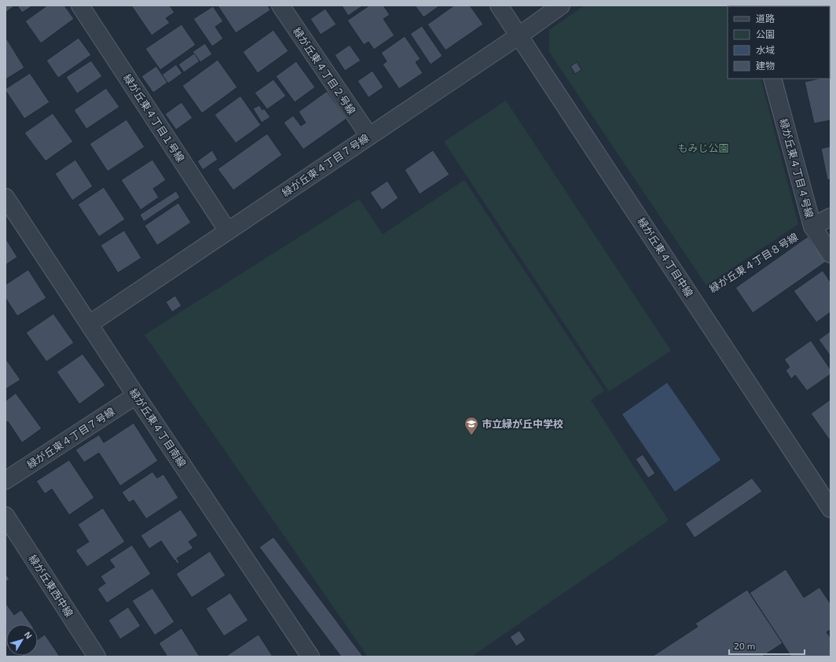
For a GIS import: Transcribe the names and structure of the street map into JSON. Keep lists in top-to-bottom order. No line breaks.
{"streets":{"street":["緑が丘東４丁目２号線","緑が丘東４丁目１号線","緑が丘東４丁目７号線","緑が丘東４丁目４号線","緑が丘東４丁目中線","緑が丘東４丁目南線","緑が丘東西中線"],"path":["緑が丘東４丁目８号線"]},"crossings":[["緑が丘東４丁目２号線","緑が丘東４丁目７号線"],["緑が丘東４丁目１号線","緑が丘東４丁目７号線"],["緑が丘東４丁目７号線","緑が丘東４丁目中線"],["緑が丘東４丁目７号線","緑が丘東４丁目南線"],["緑が丘東４丁目４号線","緑が丘東４丁目８号線"],["緑が丘東４丁目中線","緑が丘東４丁目８号線"]],"parks":["もみじ公園"],"places":{"school or university":["市立緑が丘中学校"]},"legend":["道路","公園","水域","建物"],"scale_bar":"20 m","north":"top right"}
